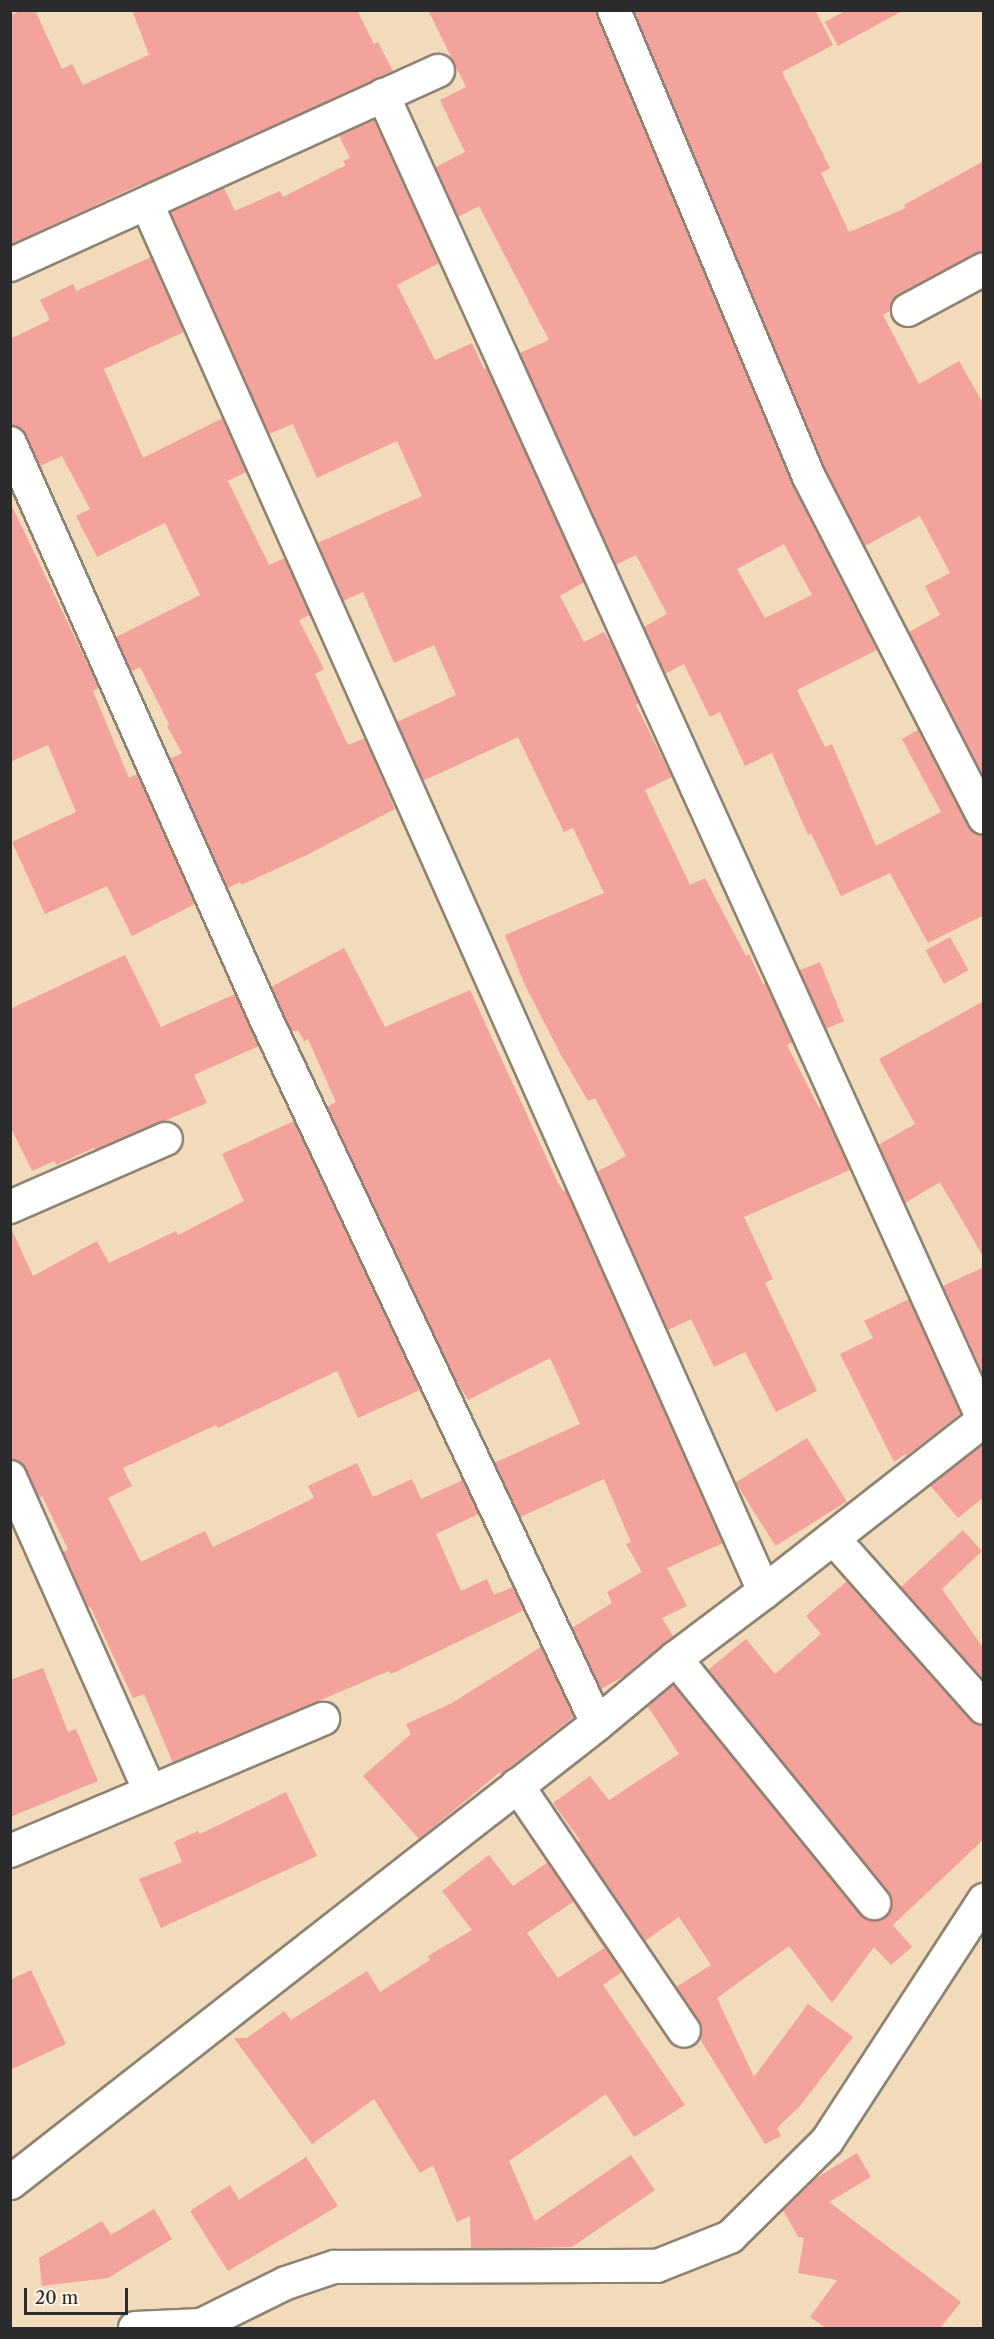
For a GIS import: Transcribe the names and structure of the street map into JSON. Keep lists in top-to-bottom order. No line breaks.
{"scale_bar":"20 m"}
